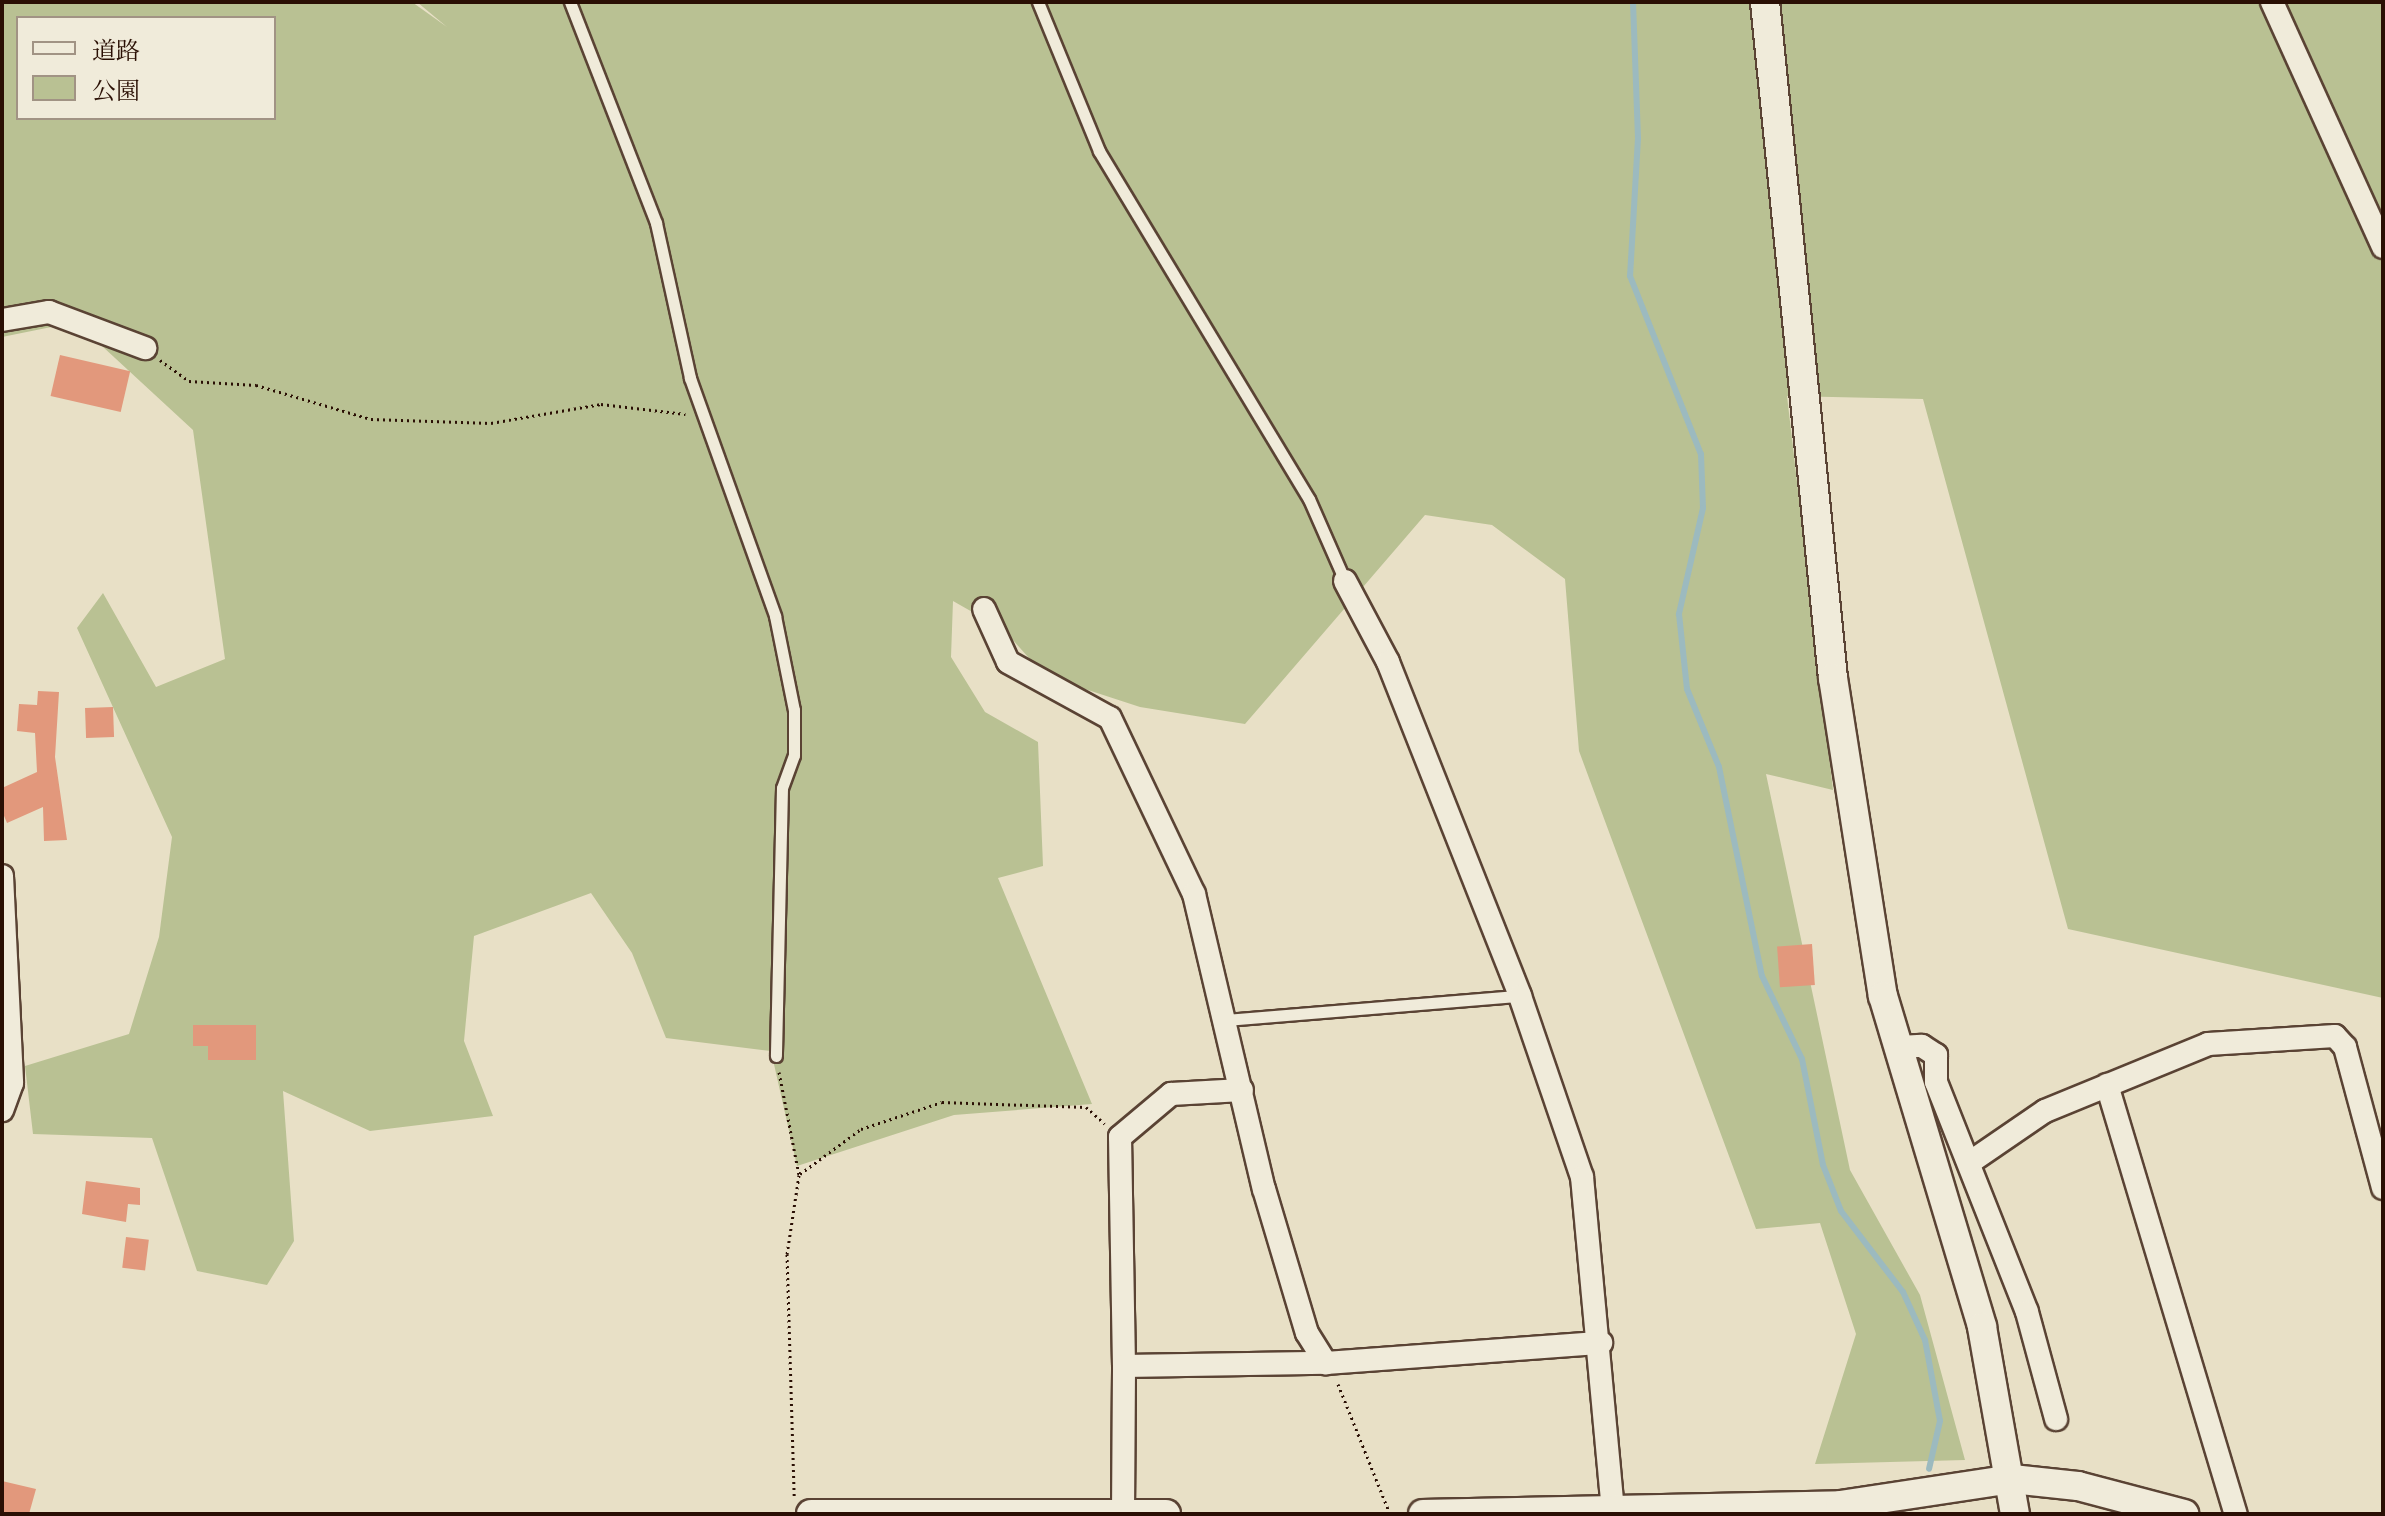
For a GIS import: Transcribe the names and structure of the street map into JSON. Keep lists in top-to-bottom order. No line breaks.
{"legend":["道路","公園"]}
